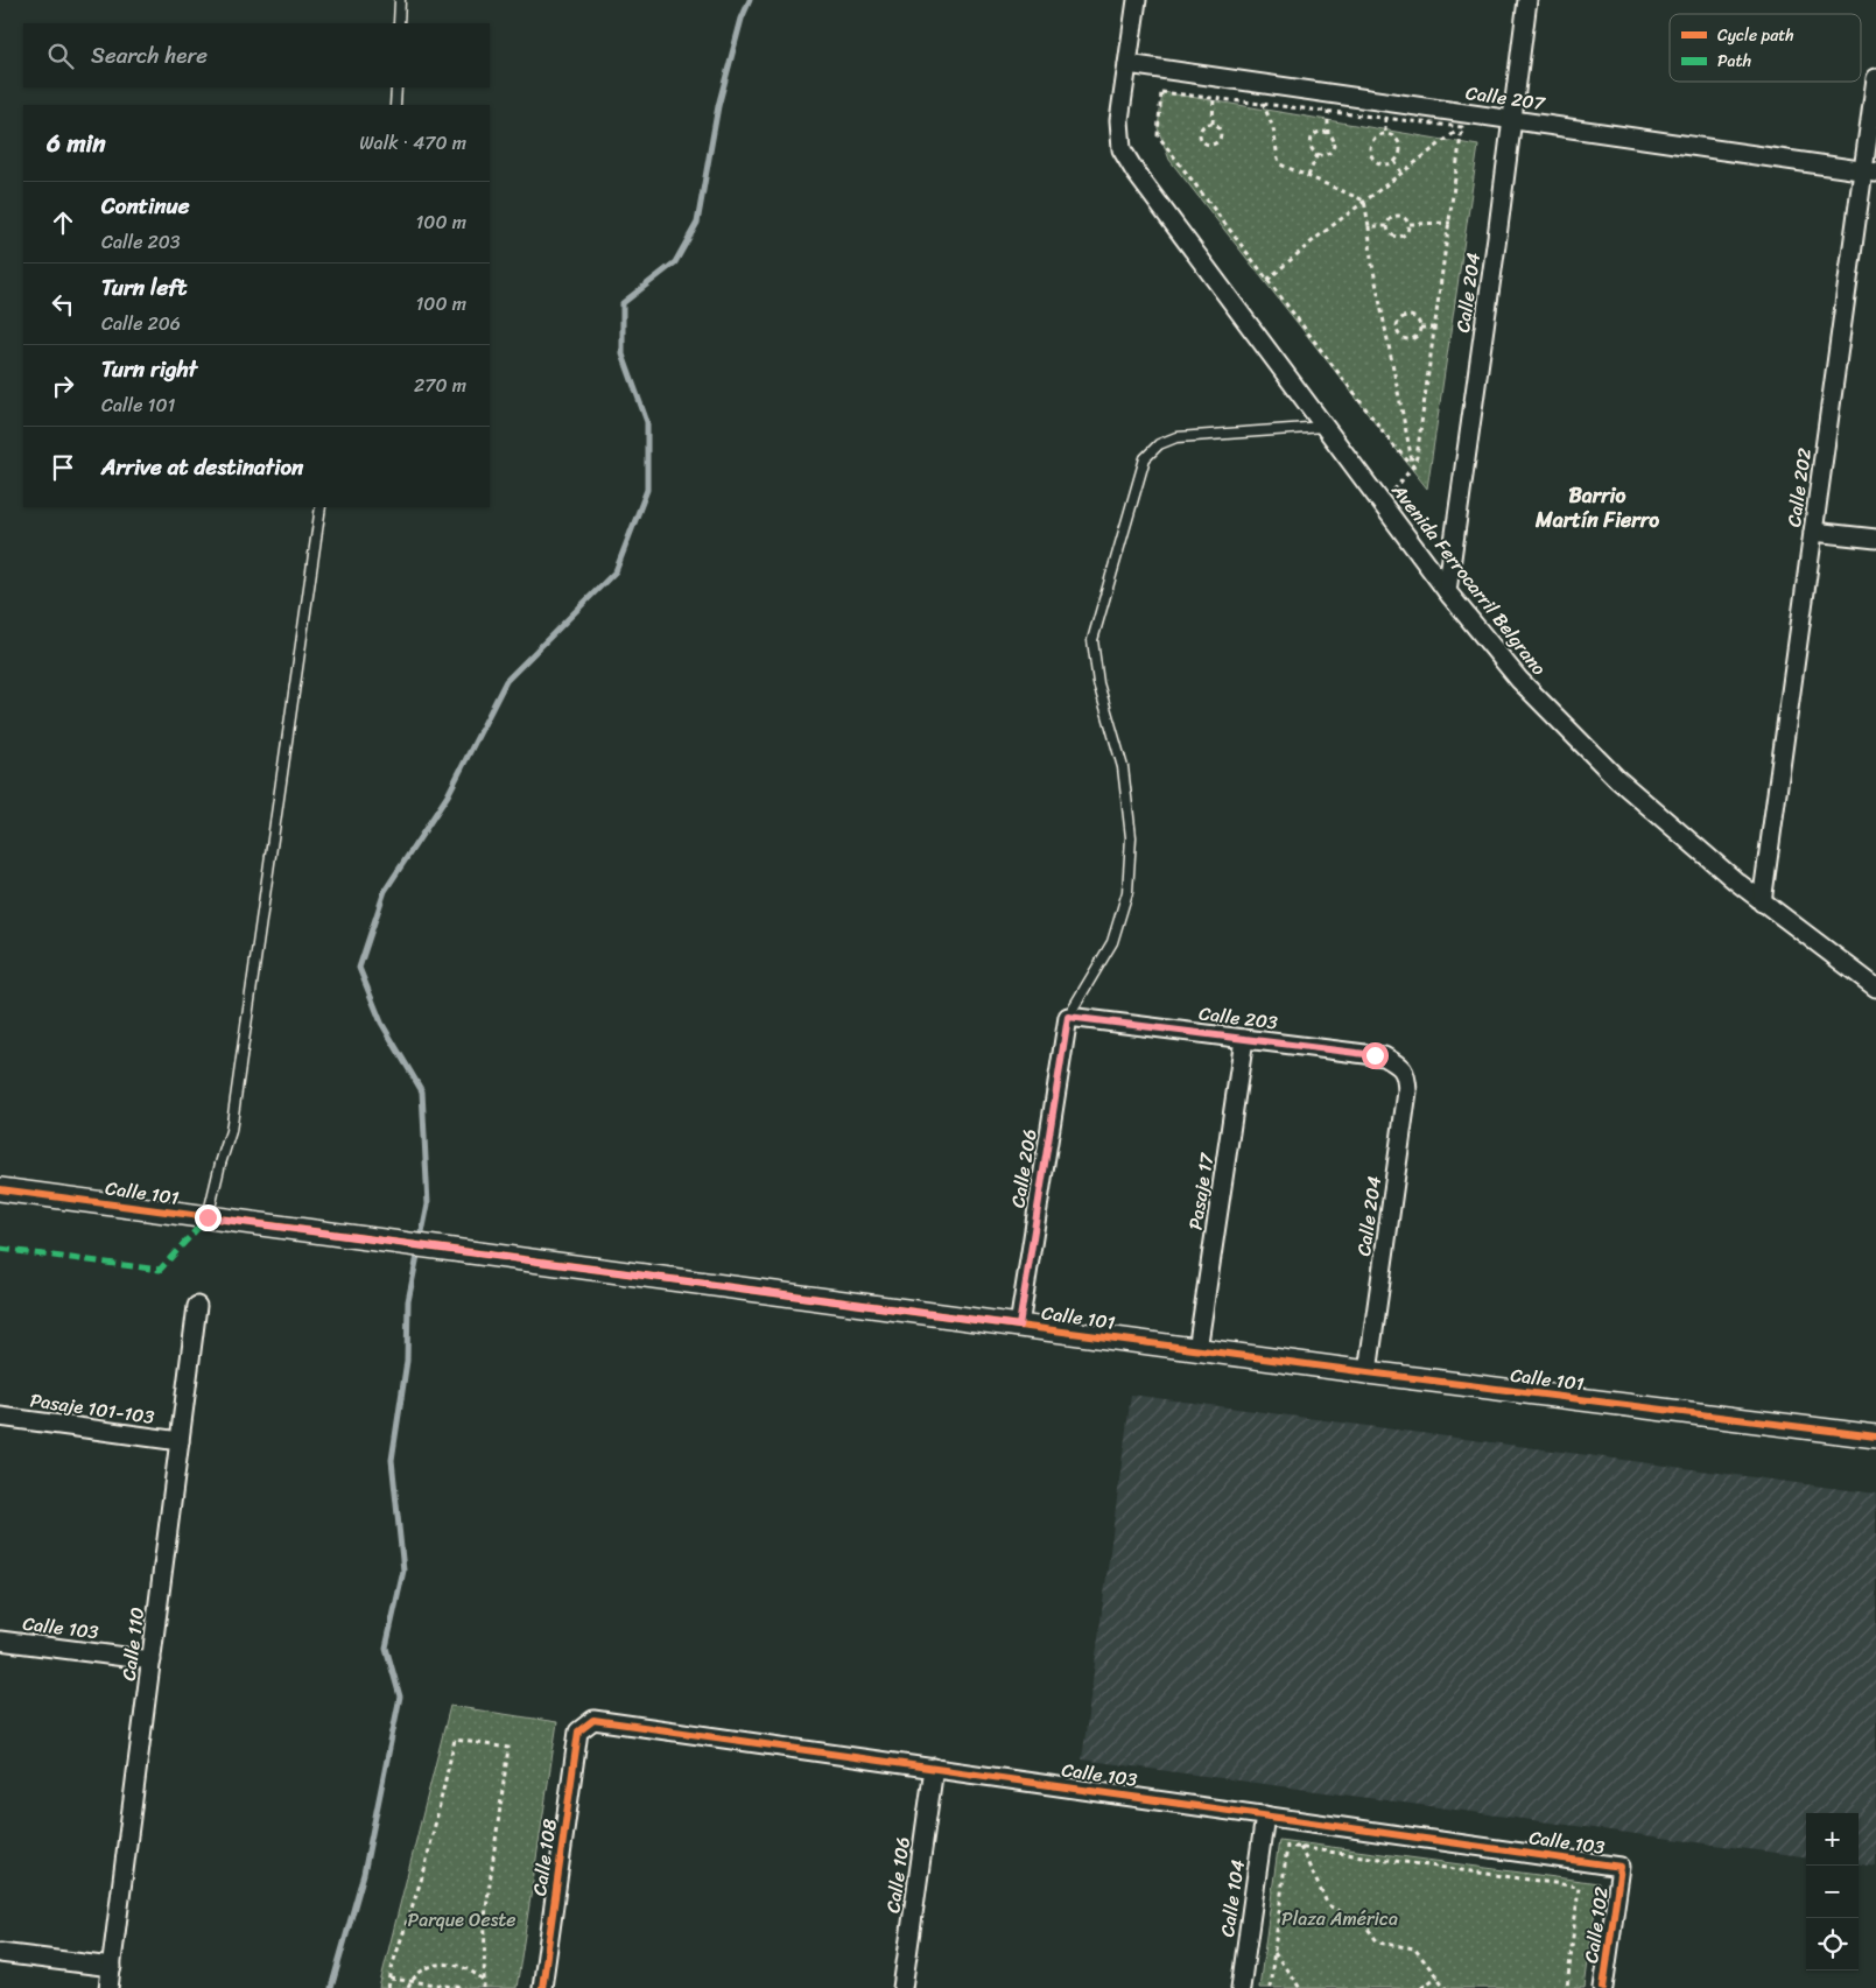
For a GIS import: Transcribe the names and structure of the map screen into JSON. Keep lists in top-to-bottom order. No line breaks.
{"streets":{"street":["Calle 207","Calle 204","Calle 202","Avenida Ferrocarril Belgrano","Calle 203","Calle 206","Pasaje 17","Calle 101","Pasaje 101-103","Calle 103","Calle 110","Calle 108","Calle 106","Calle 104","Calle 102"]},"crossings":[["Calle 207","Calle 204"],["Calle 207","Calle 202"],["Calle 207","Avenida Ferrocarril Belgrano"],["Calle 204","Avenida Ferrocarril Belgrano"],["Calle 204","Calle 203"],["Calle 204","Calle 101"],["Calle 202","Avenida Ferrocarril Belgrano"],["Calle 203","Calle 206"],["Calle 203","Pasaje 17"],["Calle 206","Calle 101"],["Pasaje 17","Calle 101"],["Pasaje 101-103","Calle 110"],["Calle 103","Calle 110"],["Calle 103","Calle 108"],["Calle 103","Calle 106"],["Calle 103","Calle 104"],["Calle 103","Calle 102"]],"districts":["Barrio Martín Fierro"],"parks":["Plaza América","Parque Oeste"],"legend":["Cycle path","Path"],"page":{"search":"Search here","heading":["6 min","Walk · 470 m"],"list":[["Continue","Calle 203","100 m"],["Turn left","Calle 206","100 m"],["Turn right","Calle 101","270 m"],"Arrive at destination"],"map_buttons":["+","−"]}}
